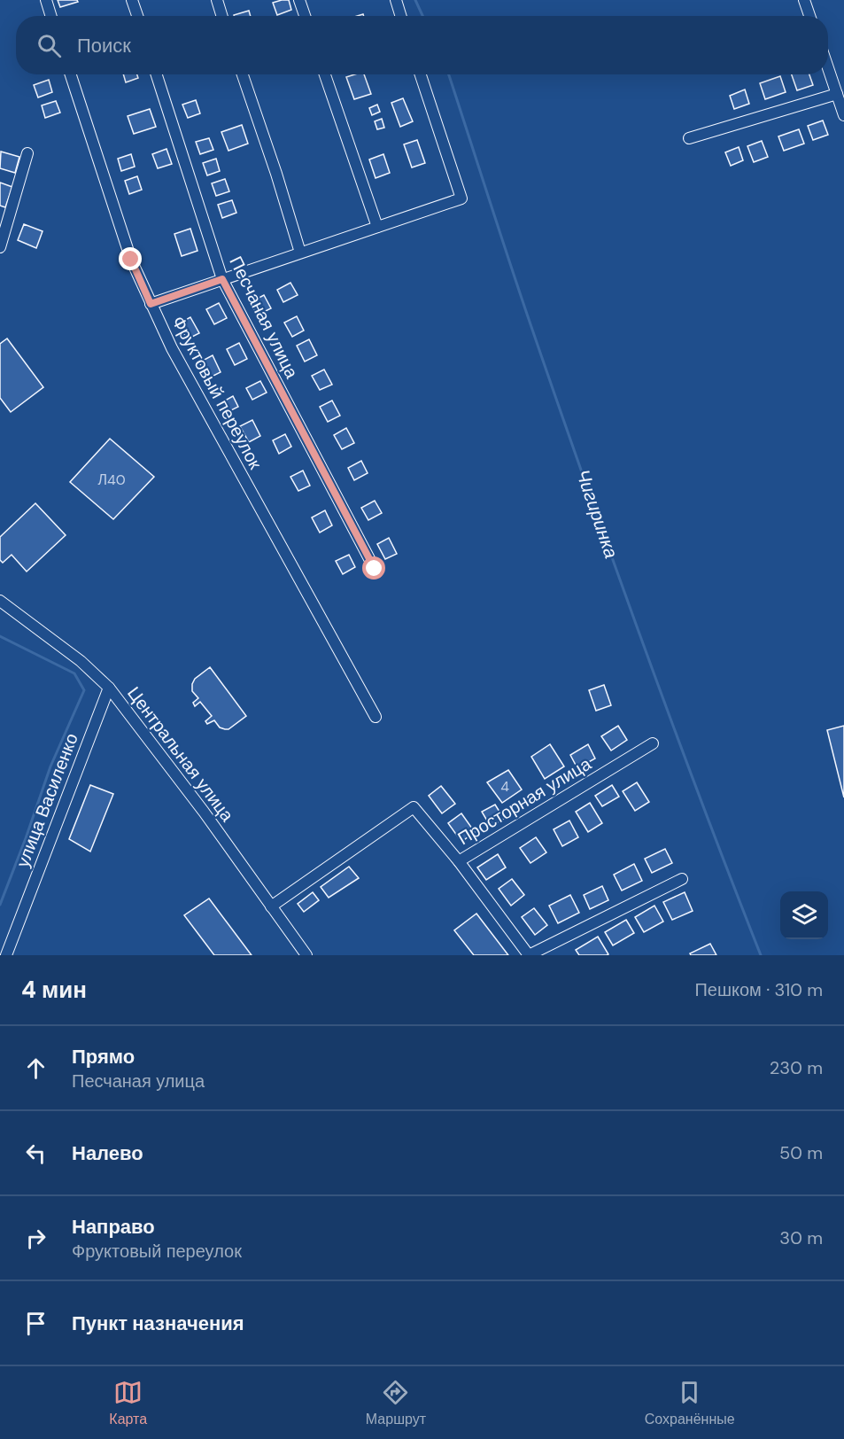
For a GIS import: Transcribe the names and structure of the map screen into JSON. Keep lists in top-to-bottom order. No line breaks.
{"streets":{"street":["Песчаная улица","Фруктовый переулок","Центральная улица","улица Василенко","Просторная улица"]},"crossings":[["Центральная улица","улица Василенко"],["Центральная улица","Просторная улица"]],"water":["Чигиринка"],"house_numbers":["Л40","4"],"page":{"search":"Поиск","heading":["4 мин","Пешком · 310 m"],"list":[["Прямо","Песчаная улица","230 m"],["Налево","50 m"],["Направо","Фруктовый переулок","30 m"],"Пункт назначения"],"nav":["Карта","Маршрут","Сохранённые"]}}
